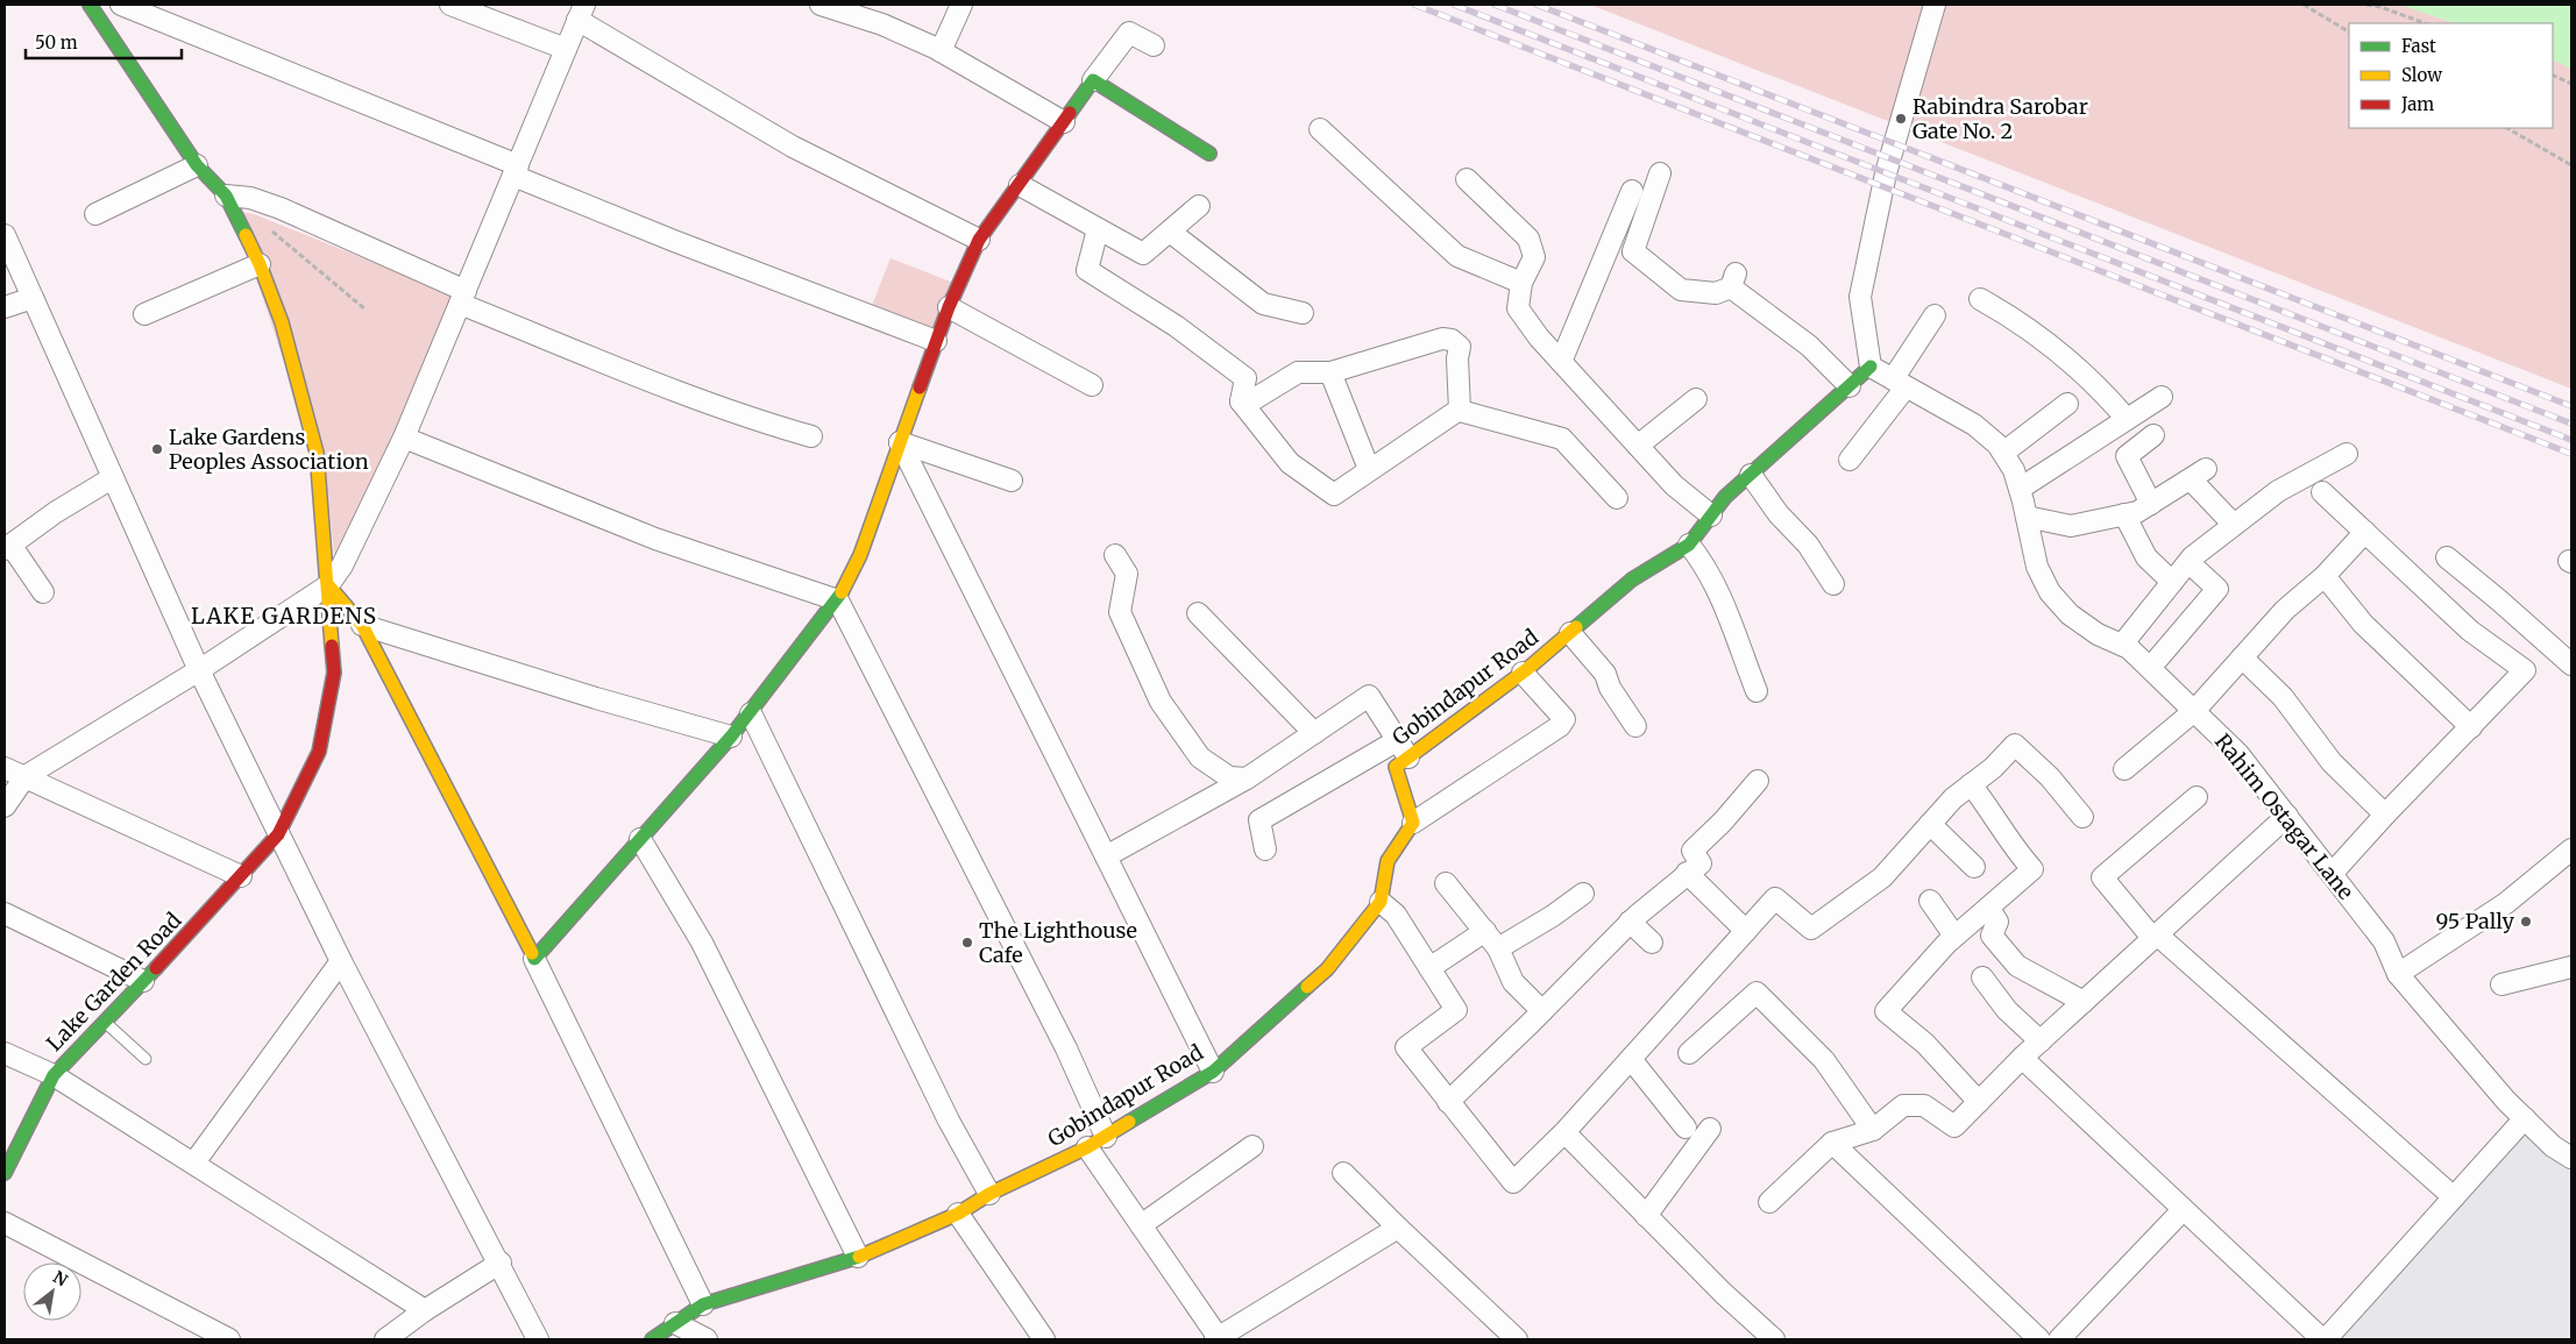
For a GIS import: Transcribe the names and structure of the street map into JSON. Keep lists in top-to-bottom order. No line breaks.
{"streets":{"street":["Gobindapur Road","Rahim Ostagar Lane","Lake Garden Road"]},"crossings":[["Gobindapur Road","Rahim Ostagar Lane"]],"districts":["LAKE GARDENS"],"places":["Rabindra Sarobar Gate No. 2","Lake Gardens Peoples Association","95 Pally","The Lighthouse Cafe"],"legend":["Fast","Slow","Jam"],"scale_bar":"50 m","north":"top right"}
